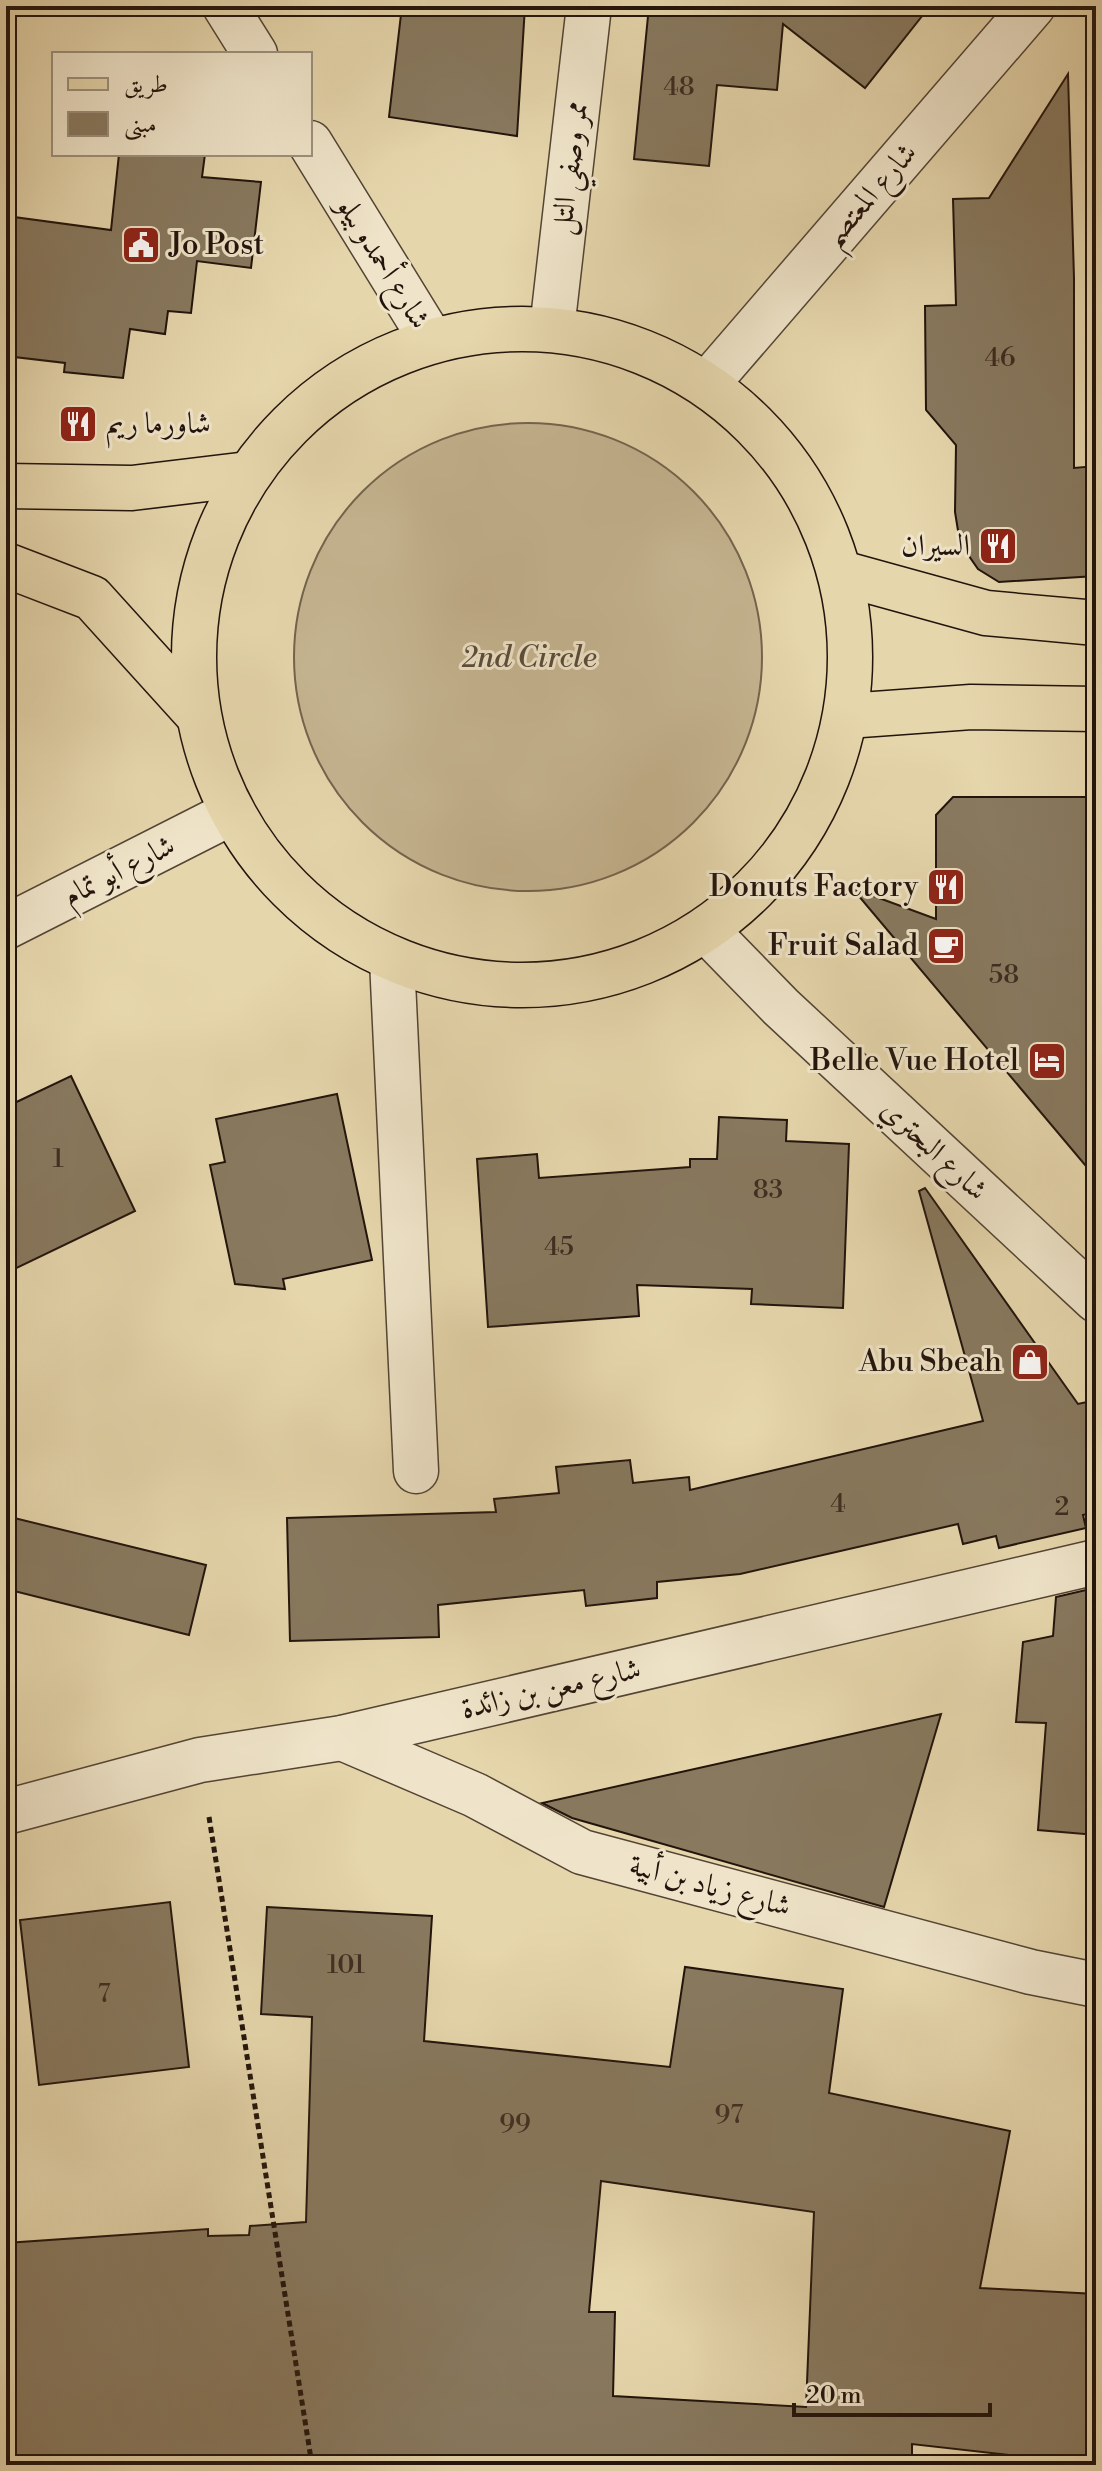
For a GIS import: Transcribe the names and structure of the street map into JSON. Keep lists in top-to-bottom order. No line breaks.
{"streets":{"street":["ممر وصفي التل","شارع المعتصم","شارع أحمدو بيلو","شارع أبو تمام","شارع البحتري","شارع معن بن زائدة","شارع زياد بن أبية"]},"crossings":[["شارع معن بن زائدة","شارع زياد بن أبية"]],"parks":["2nd Circle"],"places":{"public building":["Jo Post"],"restaurant":["شاورما ريم","السيران","Donuts Factory"],"cafe":["Fruit Salad"],"hotel":["Belle Vue Hotel"],"shop":["Abu Sbeah"]},"house_numbers":["48","46","58","1","83","45","4","2","101","7","97","99"],"legend":["طريق","مبنى"],"scale_bar":"20 m"}
